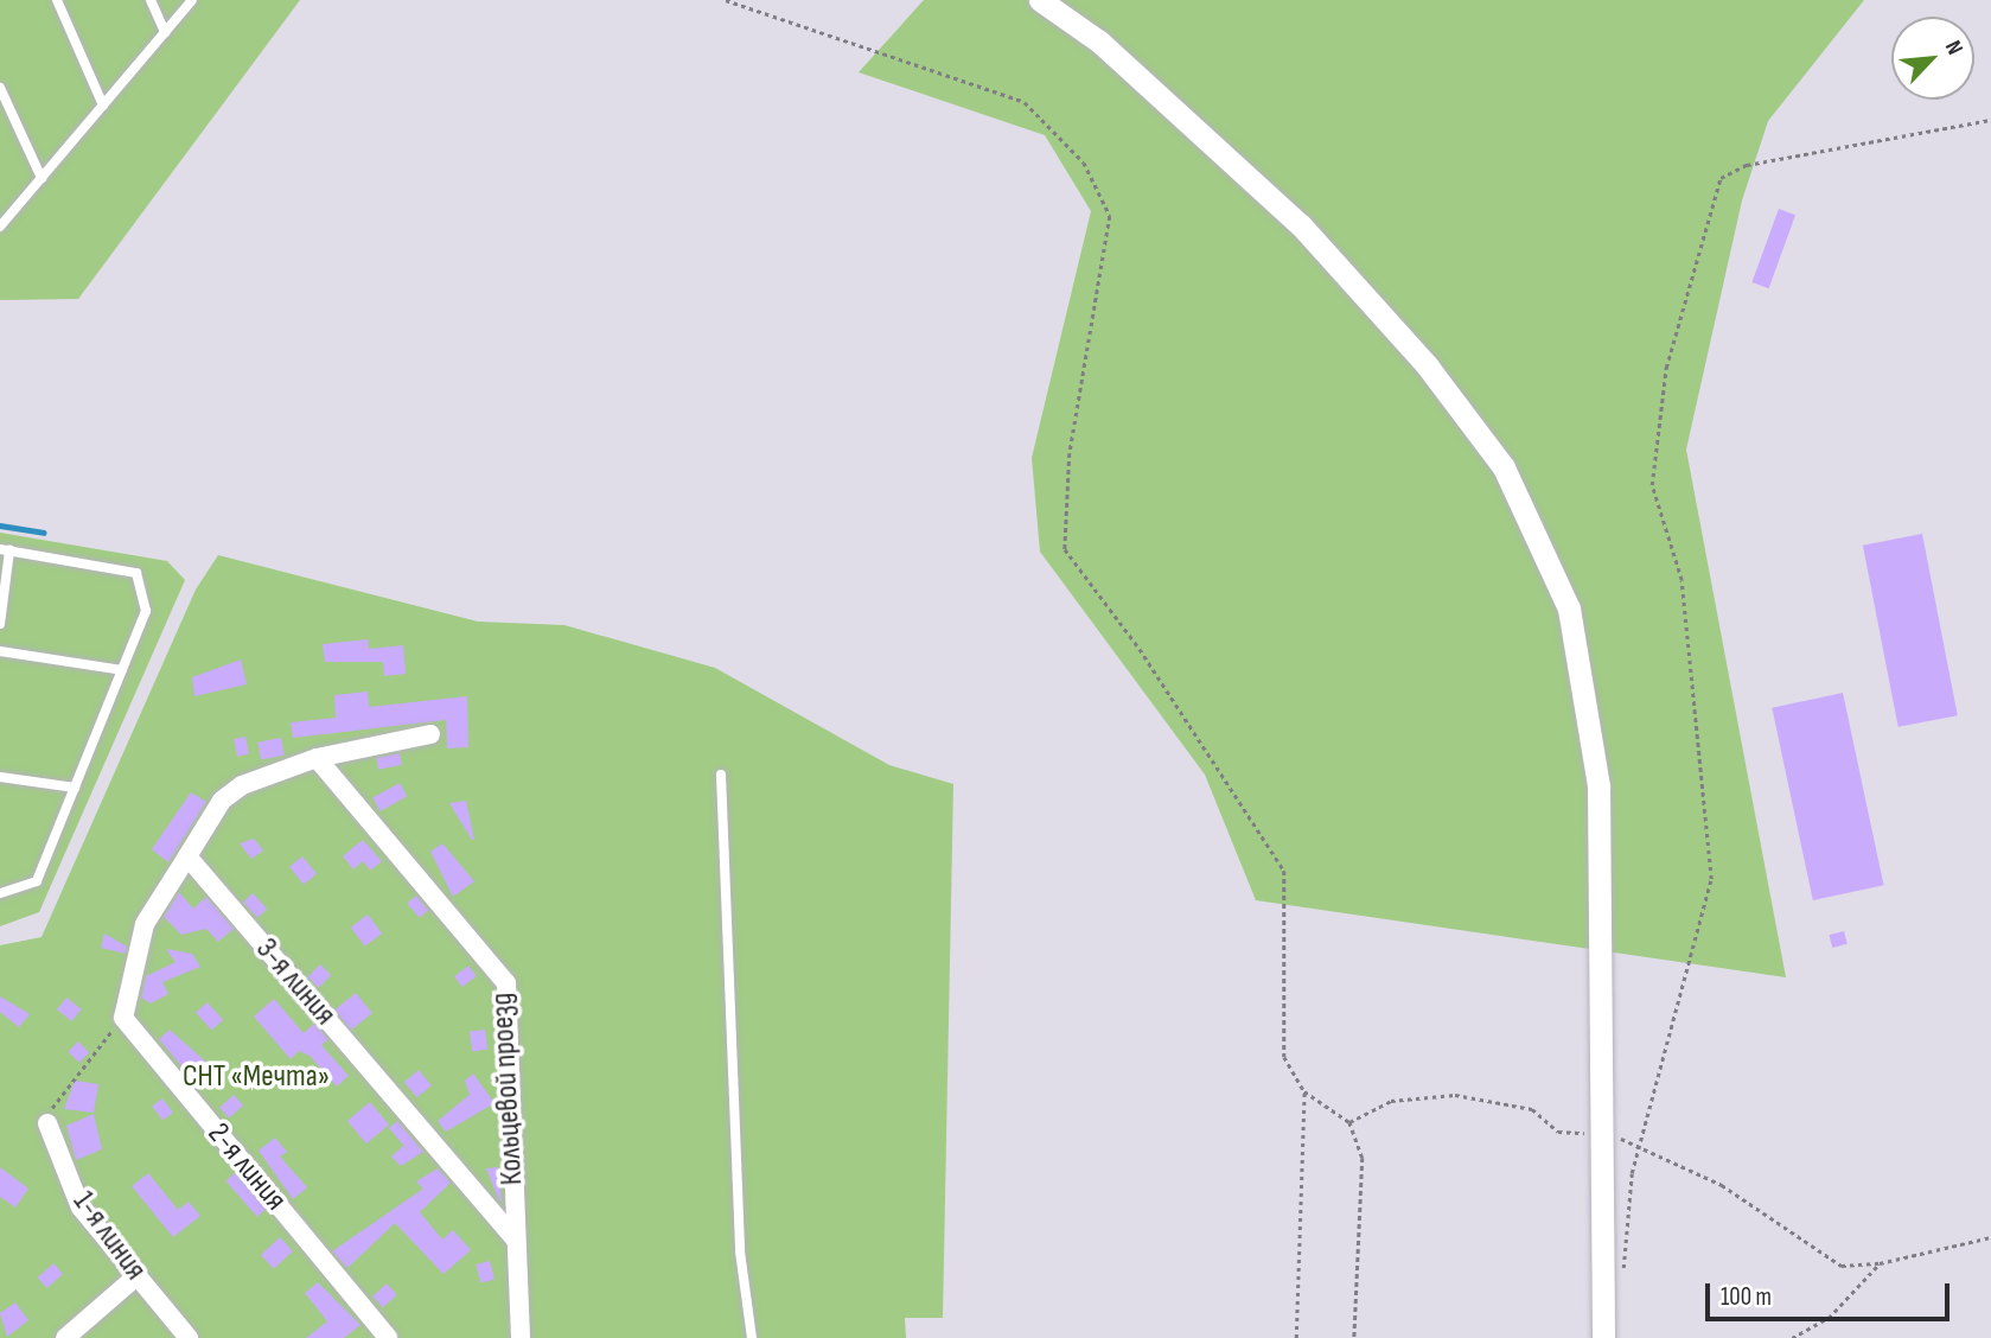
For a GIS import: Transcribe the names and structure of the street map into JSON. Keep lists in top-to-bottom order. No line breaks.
{"streets":{"street":["3-я линия","Кольцевой проезд","2-я линия","1-я линия"]},"crossings":[["3-я линия","Кольцевой проезд"]],"parks":["СНТ «Мечта»"],"scale_bar":"100 m","north":"top right"}
